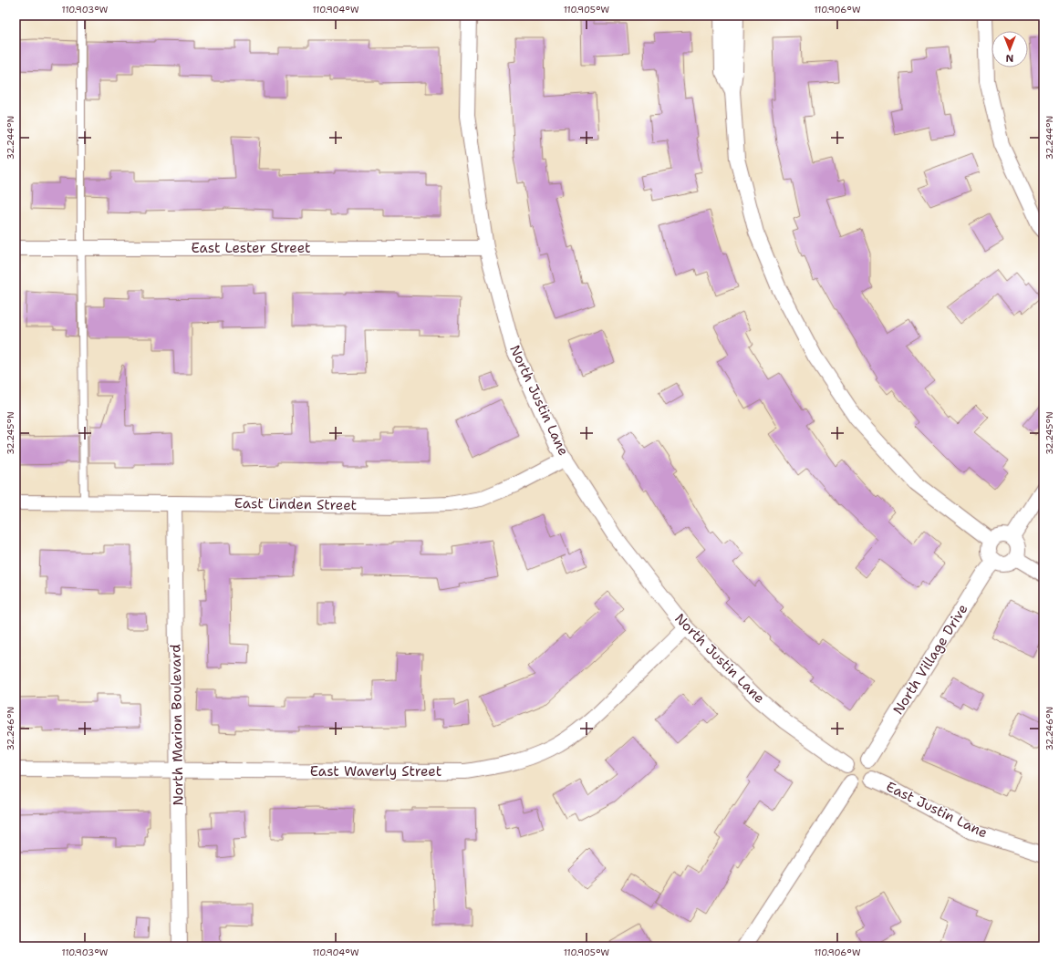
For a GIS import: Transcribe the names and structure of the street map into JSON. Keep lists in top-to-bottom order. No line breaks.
{"streets":{"street":["East Lester Street","North Justin Lane","East Linden Street","North Village Drive","North Marion Boulevard","East Waverly Street","East Justin Lane"]},"crossings":[["East Lester Street","North Justin Lane"],["North Justin Lane","East Linden Street"],["North Justin Lane","North Village Drive"],["North Justin Lane","East Waverly Street"],["North Justin Lane","East Justin Lane"],["East Linden Street","North Marion Boulevard"],["North Village Drive","East Justin Lane"],["North Marion Boulevard","East Waverly Street"]],"north":"bottom","coordinates":["110.903°W","110.904°W","110.905°W","110.906°W","32.244°N","32.245°N","32.246°N"]}
